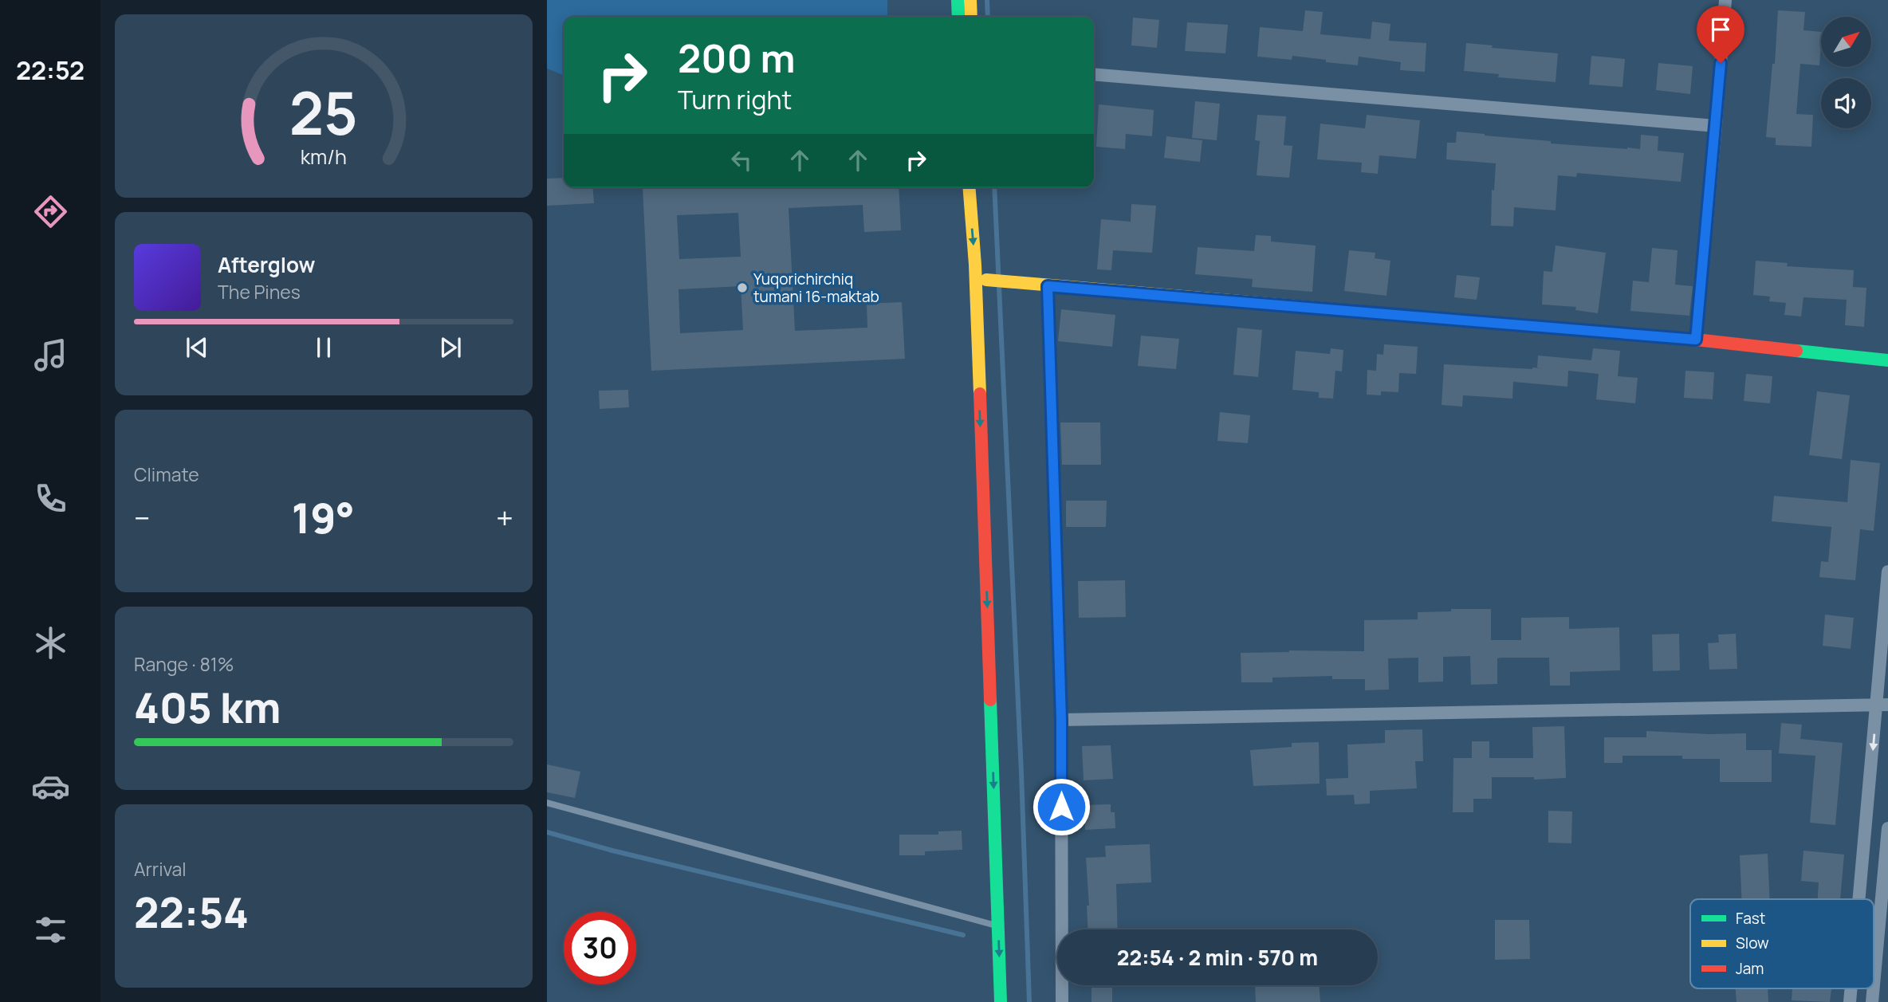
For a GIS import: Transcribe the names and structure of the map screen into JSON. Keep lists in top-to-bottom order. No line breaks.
{"places":["Yuqorichirchiq tumani 16-maktab"],"legend":["Fast","Slow","Jam"],"north":"top right","page":{"tabs":"22:52","turn":["200 m","Turn right"],"song":["Afterglow","The Pines"],"tile":["Climate",["Range · 81%","405 km"],["Arrival","22:54"]],"heat":["−","19°","+"],"limit":"30","trip":"22:54 · 2 min · 570 m","gauge":["25","km/h"]}}
